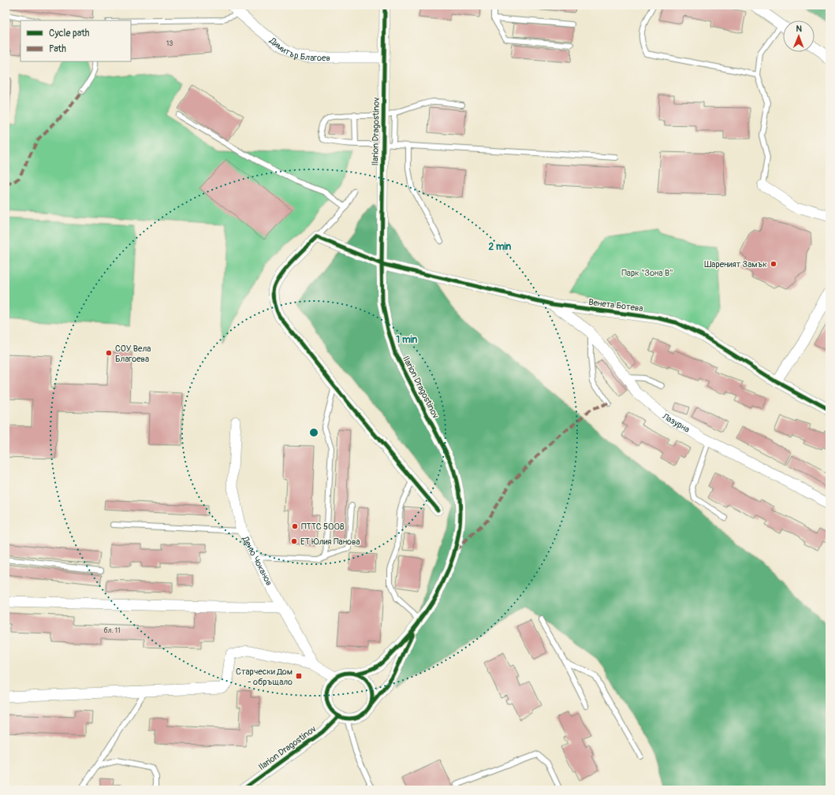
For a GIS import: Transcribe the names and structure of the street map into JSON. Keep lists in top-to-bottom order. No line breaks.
{"streets":{"street":["Димитър Благоев","Ilarion Dragostinov","Венета Ботева","Лазурна","Деню Чоканов"]},"crossings":[["Димитър Благоев","Ilarion Dragostinov"],["Ilarion Dragostinov","Венета Ботева"],["Венета Ботева","Лазурна"]],"parks":["Парк \"Зона В\""],"places":{"other":["Шареният Замък","СОУ Вела Благоева","ПТТС 5008","ЕТ Юлия Панова"],"transit":["Старчески Дом - обръщало"]},"house_numbers":["13","бл. 11"],"legend":["Cycle path","Path"],"north":"top","rings":["2 min","1 min"]}
